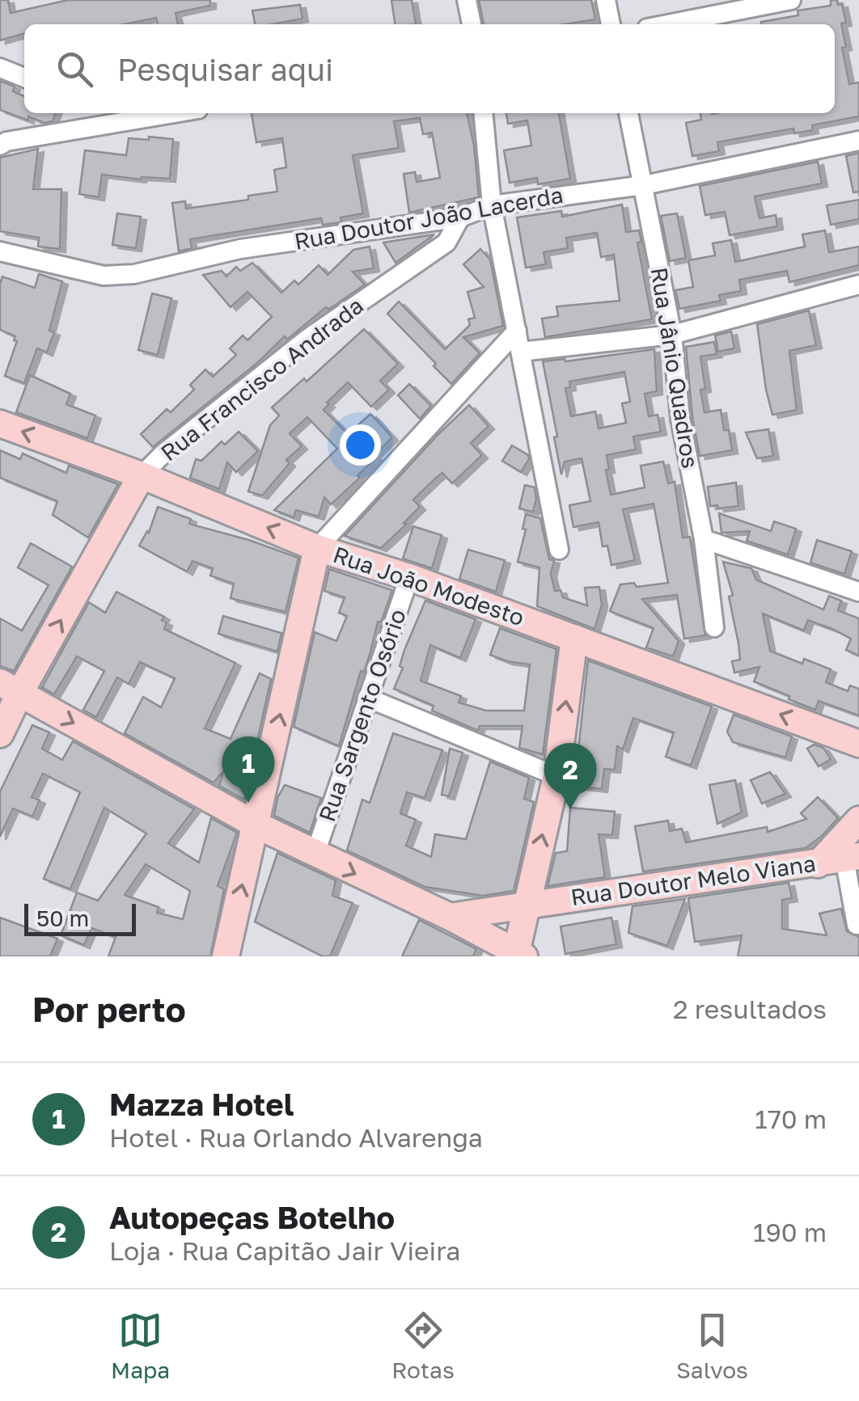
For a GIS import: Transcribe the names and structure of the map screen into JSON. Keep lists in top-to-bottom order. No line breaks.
{"streets":{"main road":["Rua Francisco Andrada","Rua João Modesto","Rua Doutor Melo Viana"],"street":["Rua Doutor João Lacerda","Rua Jânio Quadros","Rua Sargento Osório"]},"crossings":[["Rua Doutor João Lacerda","Rua Jânio Quadros"],["Rua Doutor João Lacerda","Rua Francisco Andrada"],["Rua Francisco Andrada","Rua João Modesto"],["Rua João Modesto","Rua Sargento Osório"]],"one_way":["Rua Francisco Andrada","Rua João Modesto"],"scale_bar":"50 m","page":{"search":"Pesquisar aqui","pins":["1","2"],"scale":"50 m","heading":["Por perto","2 resultados"],"list":[{"mark":"1","name":"Mazza Hotel","note":"Hotel · Rua Orlando Alvarenga","value":"170 m"},{"mark":"2","name":"Autopeças Botelho","note":"Loja · Rua Capitão Jair Vieira","value":"190 m"}],"nav":["Mapa","Rotas","Salvos"]}}
